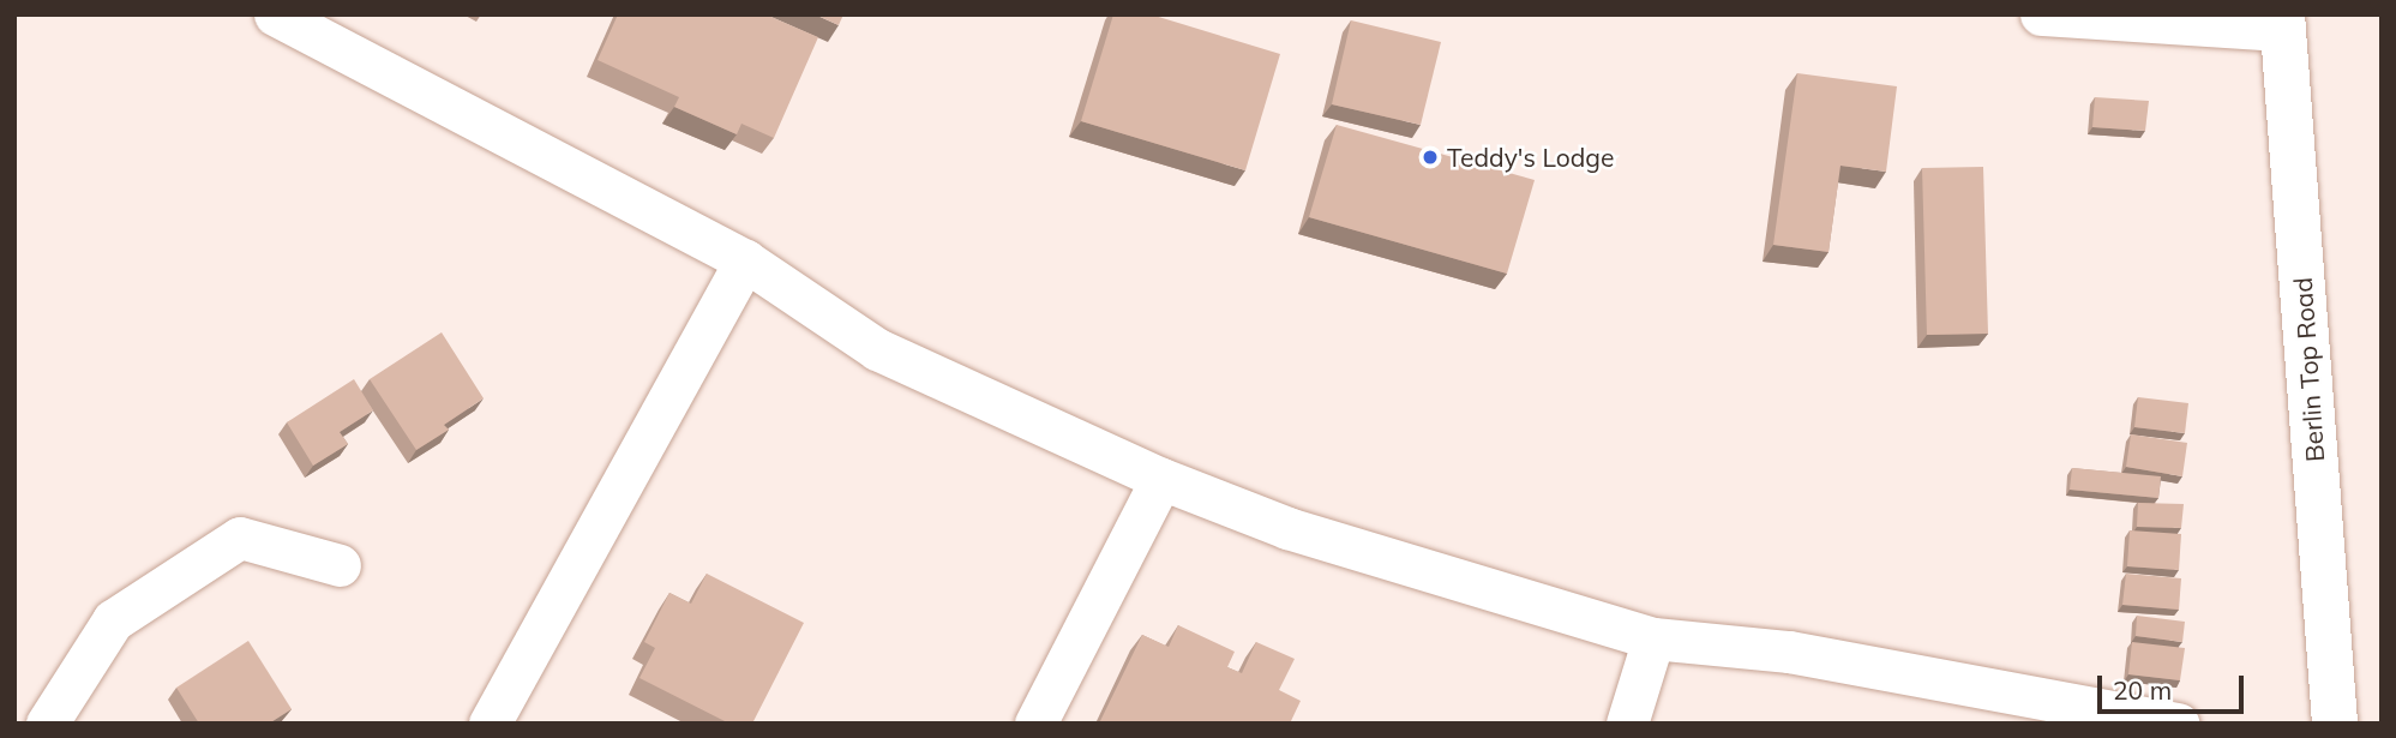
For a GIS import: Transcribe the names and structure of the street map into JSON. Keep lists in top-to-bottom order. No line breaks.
{"streets":{"street":["Berlin Top Road"]},"places":["Teddy's Lodge"],"scale_bar":"20 m"}
